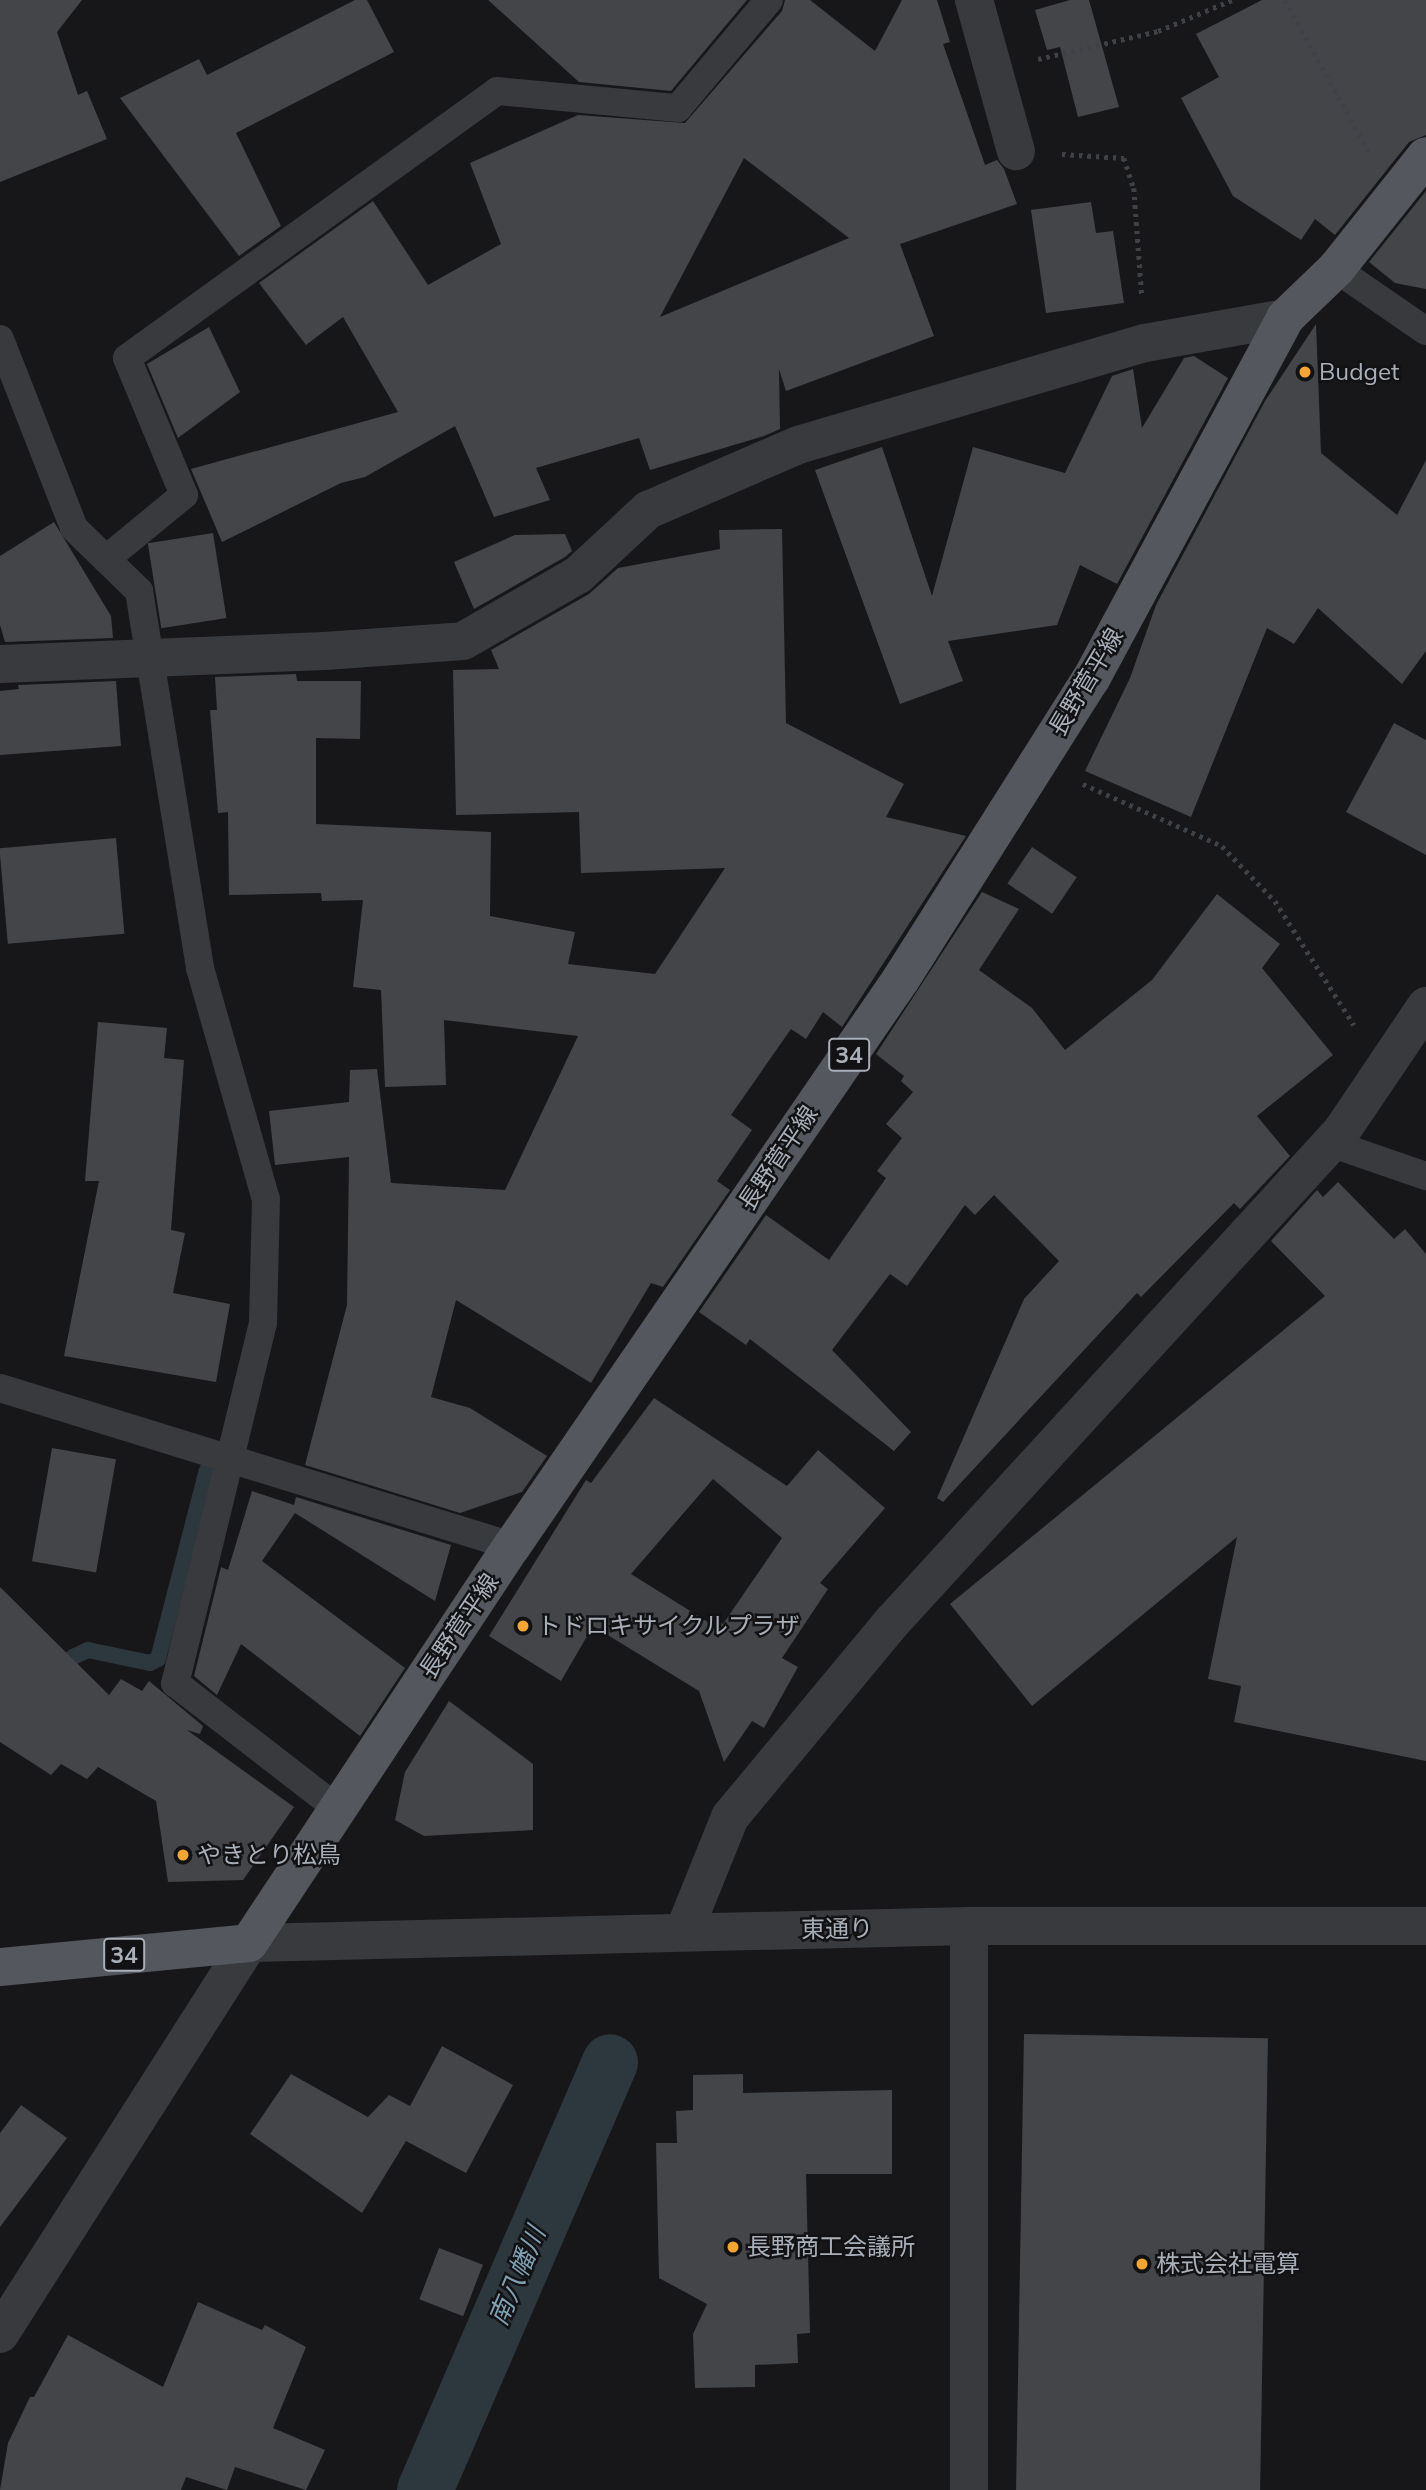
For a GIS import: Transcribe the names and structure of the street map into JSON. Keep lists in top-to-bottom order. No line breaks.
{"streets":{"main road":["長野菅平線","34"],"street":["東通り"]},"crossings":[["長野菅平線","34"],["長野菅平線","東通り"],["34","東通り"]],"water":["南八幡川"],"places":["Budget","トドロキサイクルプラザ","やきとり松鳥","長野商工会議所","株式会社電算"]}
